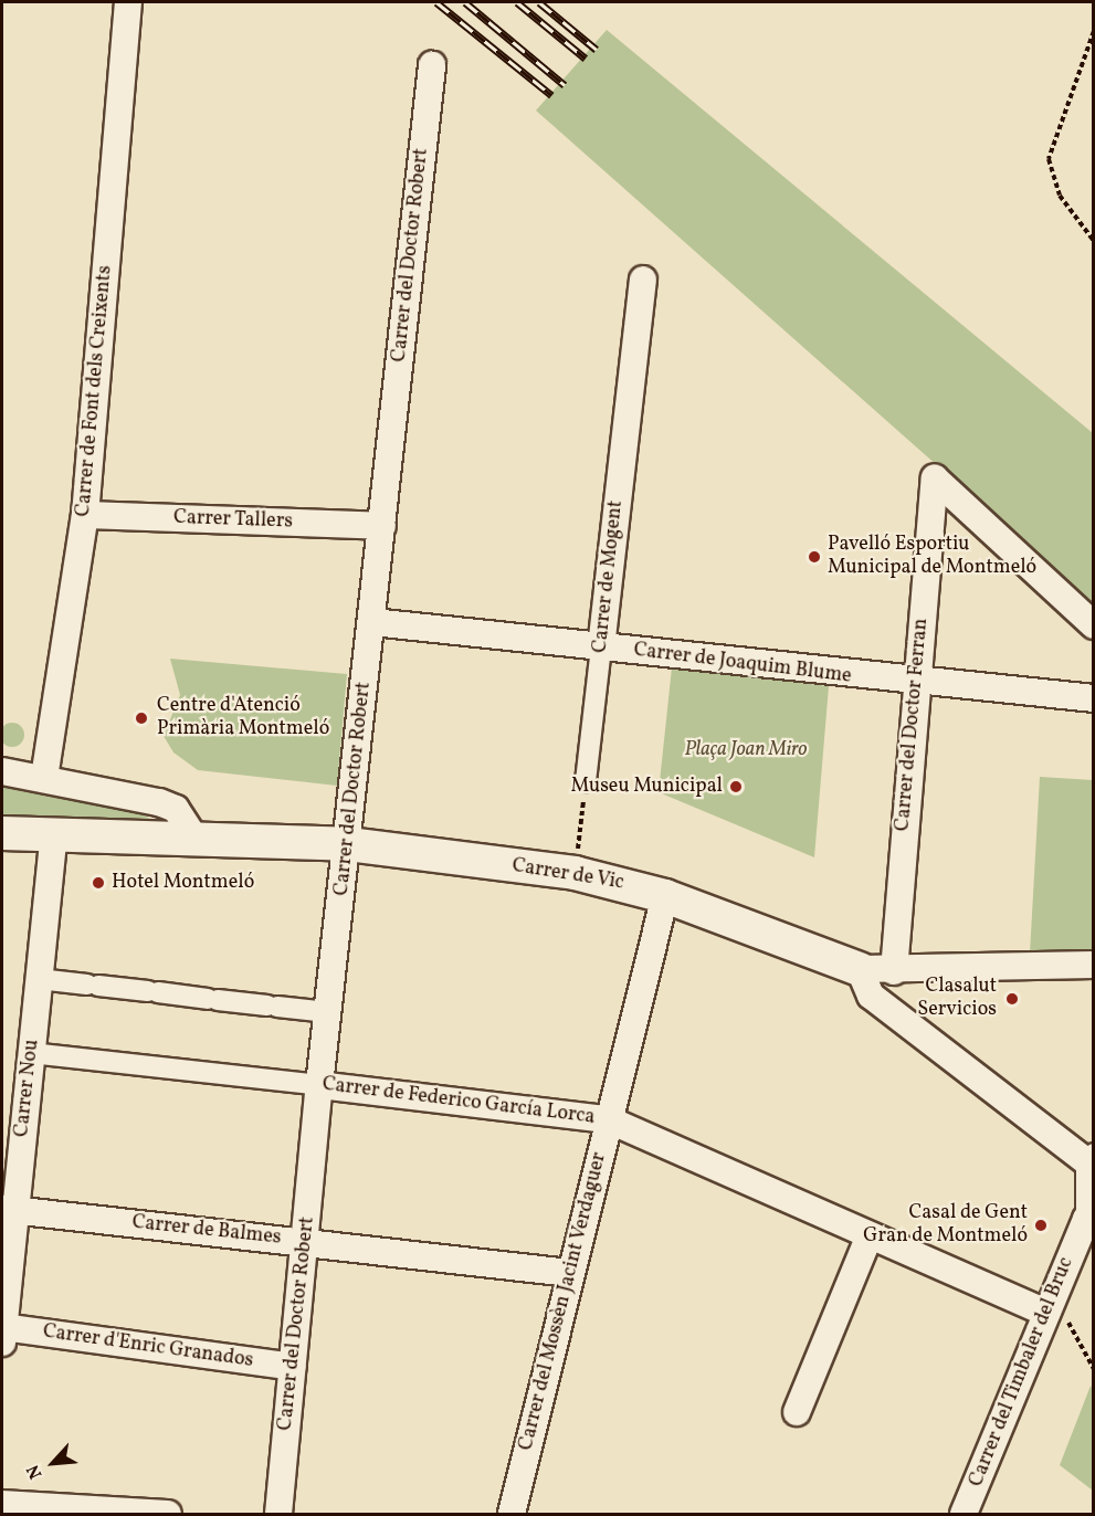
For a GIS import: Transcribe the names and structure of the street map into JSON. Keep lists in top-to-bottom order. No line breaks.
{"streets":{"street":["Carrer del Doctor Robert","Carrer de Font dels Creixents","Carrer Tallers","Carrer de Mogent","Carrer de Joaquim Blume","Carrer del Doctor Ferran","Carrer de Vic","Carrer Nou","Carrer de Federico García Lorca","Carrer de Balmes","Carrer del Mossèn Jacint Verdaguer","Carrer d'Enric Granados","Carrer del Timbaler del Bruc"]},"crossings":[["Carrer del Doctor Robert","Carrer Tallers"],["Carrer del Doctor Robert","Carrer de Joaquim Blume"],["Carrer del Doctor Robert","Carrer de Vic"],["Carrer del Doctor Robert","Carrer de Federico García Lorca"],["Carrer del Doctor Robert","Carrer de Balmes"],["Carrer del Doctor Robert","Carrer d'Enric Granados"],["Carrer de Font dels Creixents","Carrer Tallers"],["Carrer de Mogent","Carrer de Joaquim Blume"],["Carrer de Joaquim Blume","Carrer del Doctor Ferran"],["Carrer de Vic","Carrer Nou"],["Carrer de Vic","Carrer del Mossèn Jacint Verdaguer"],["Carrer Nou","Carrer de Federico García Lorca"],["Carrer Nou","Carrer de Balmes"],["Carrer Nou","Carrer d'Enric Granados"],["Carrer de Federico García Lorca","Carrer del Mossèn Jacint Verdaguer"],["Carrer de Federico García Lorca","Carrer del Timbaler del Bruc"],["Carrer de Balmes","Carrer del Mossèn Jacint Verdaguer"]],"parks":["Plaça Joan Miro"],"places":["Pavelló Esportiu Municipal de Montmeló","Centre d'Atenció Primària Montmeló","Museu Municipal","Hotel Montmeló","Clasalut Servicios","Casal de Gent Gran de Montmeló"],"north":"bottom left"}
